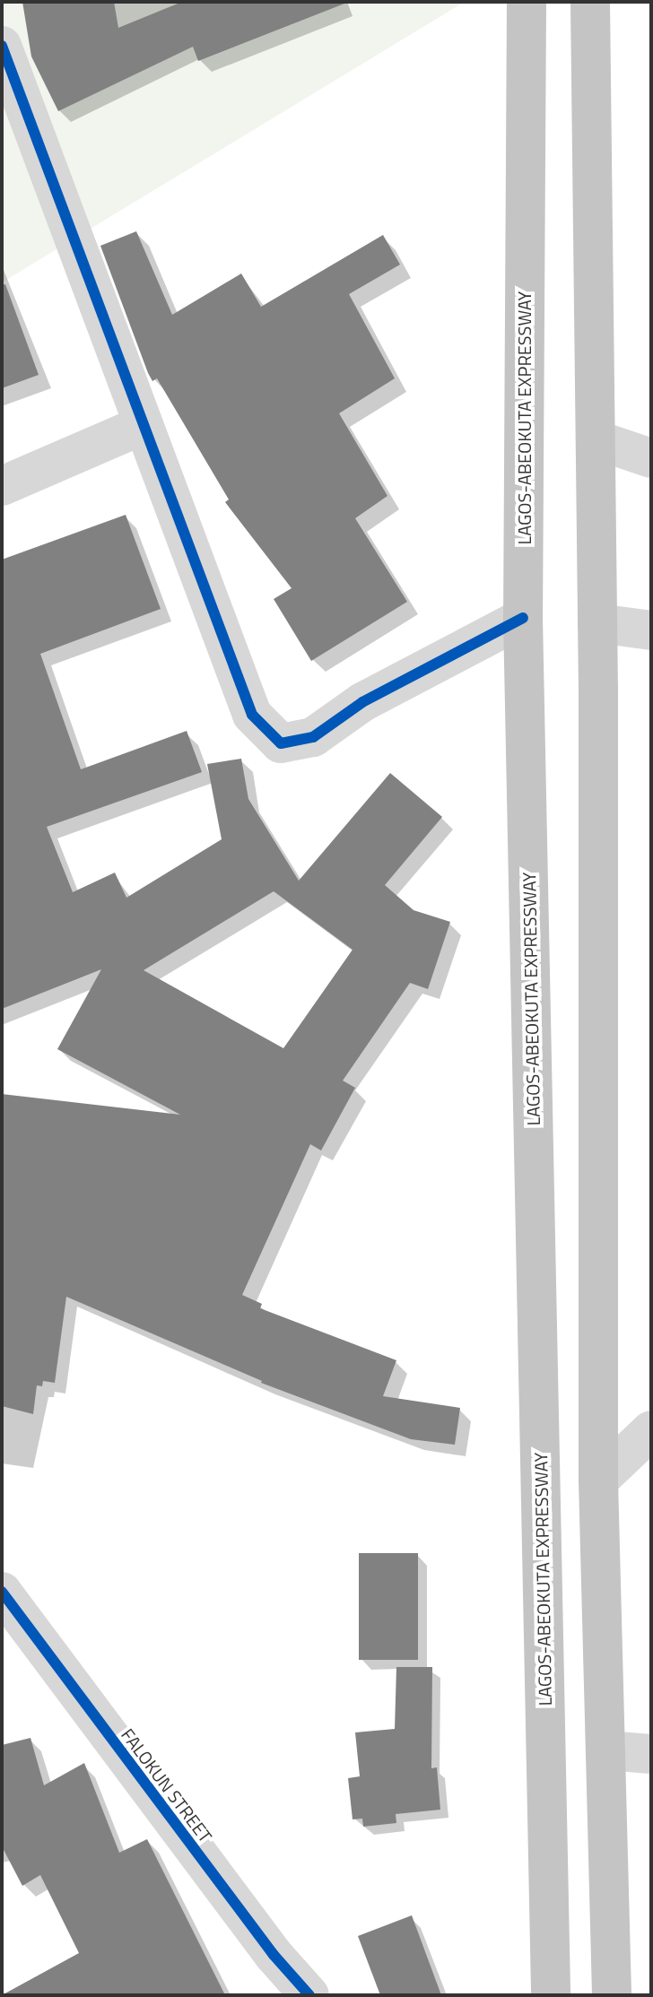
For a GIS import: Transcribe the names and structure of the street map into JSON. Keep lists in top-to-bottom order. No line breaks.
{"streets":{"highway":["LAGOS-ABEOKUTA EXPRESSWAY"],"street":["FALOKUN STREET"]}}
